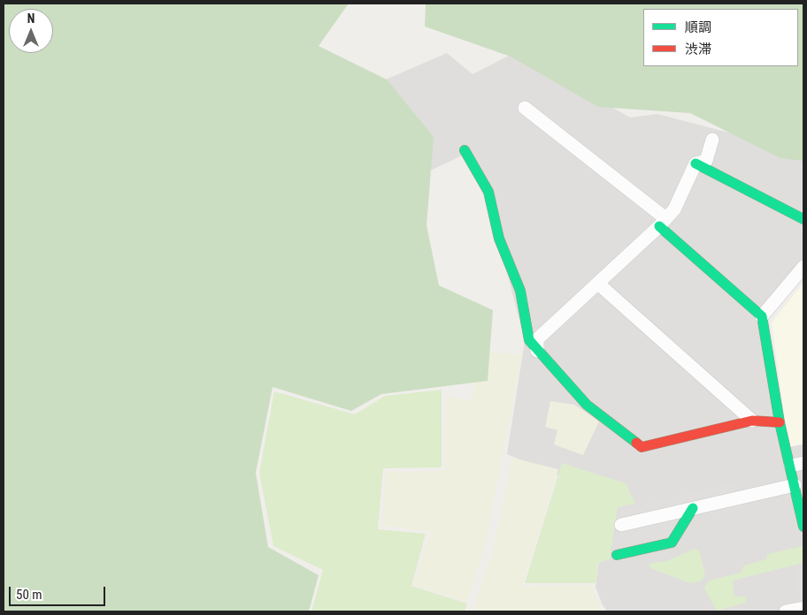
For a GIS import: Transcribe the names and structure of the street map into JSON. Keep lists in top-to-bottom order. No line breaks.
{"legend":["順調","渋滞"],"scale_bar":"50 m","north":"top"}
